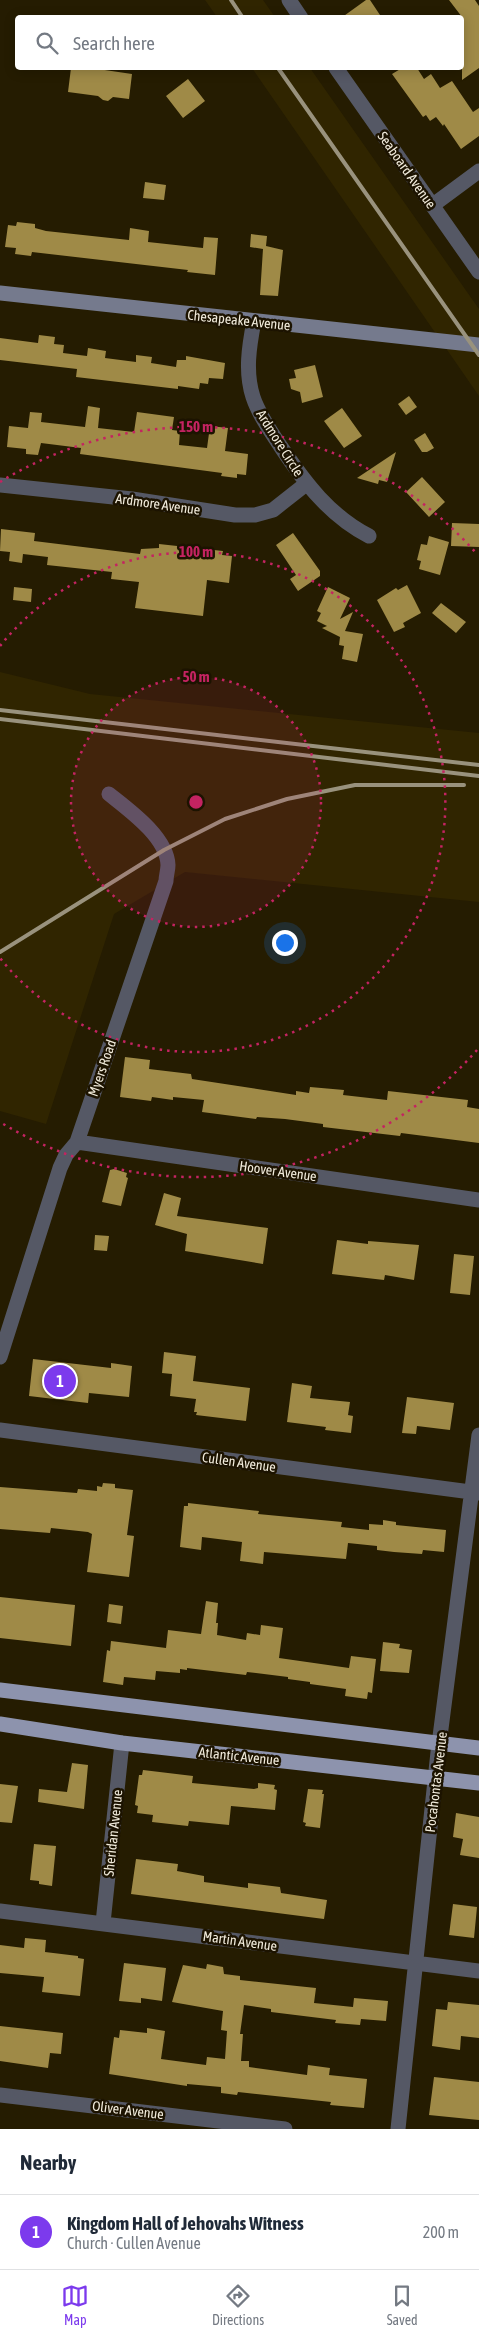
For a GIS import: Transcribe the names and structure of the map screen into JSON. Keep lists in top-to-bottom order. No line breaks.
{"streets":{"main road":["Atlantic Avenue"],"street":["Seaboard Avenue","Chesapeake Avenue","Ardmore Circle","Ardmore Avenue","Myers Road","Hoover Avenue","Cullen Avenue","Pocahontas Avenue","Sheridan Avenue","Martin Avenue","Oliver Avenue"]},"crossings":[["Chesapeake Avenue","Ardmore Circle"],["Ardmore Circle","Ardmore Avenue"],["Myers Road","Hoover Avenue"],["Cullen Avenue","Pocahontas Avenue"],["Atlantic Avenue","Pocahontas Avenue"],["Atlantic Avenue","Sheridan Avenue"],["Pocahontas Avenue","Martin Avenue"],["Sheridan Avenue","Martin Avenue"]],"page":{"search":"Search here","pins":"1","heading":"Nearby","list":[{"mark":"1","name":"Kingdom Hall of Jehovahs Witness","note":"Church · Cullen Avenue","value":"200 m"}],"nav":["Map","Directions","Saved"]},"rings":["150 m","100 m","50 m"]}
